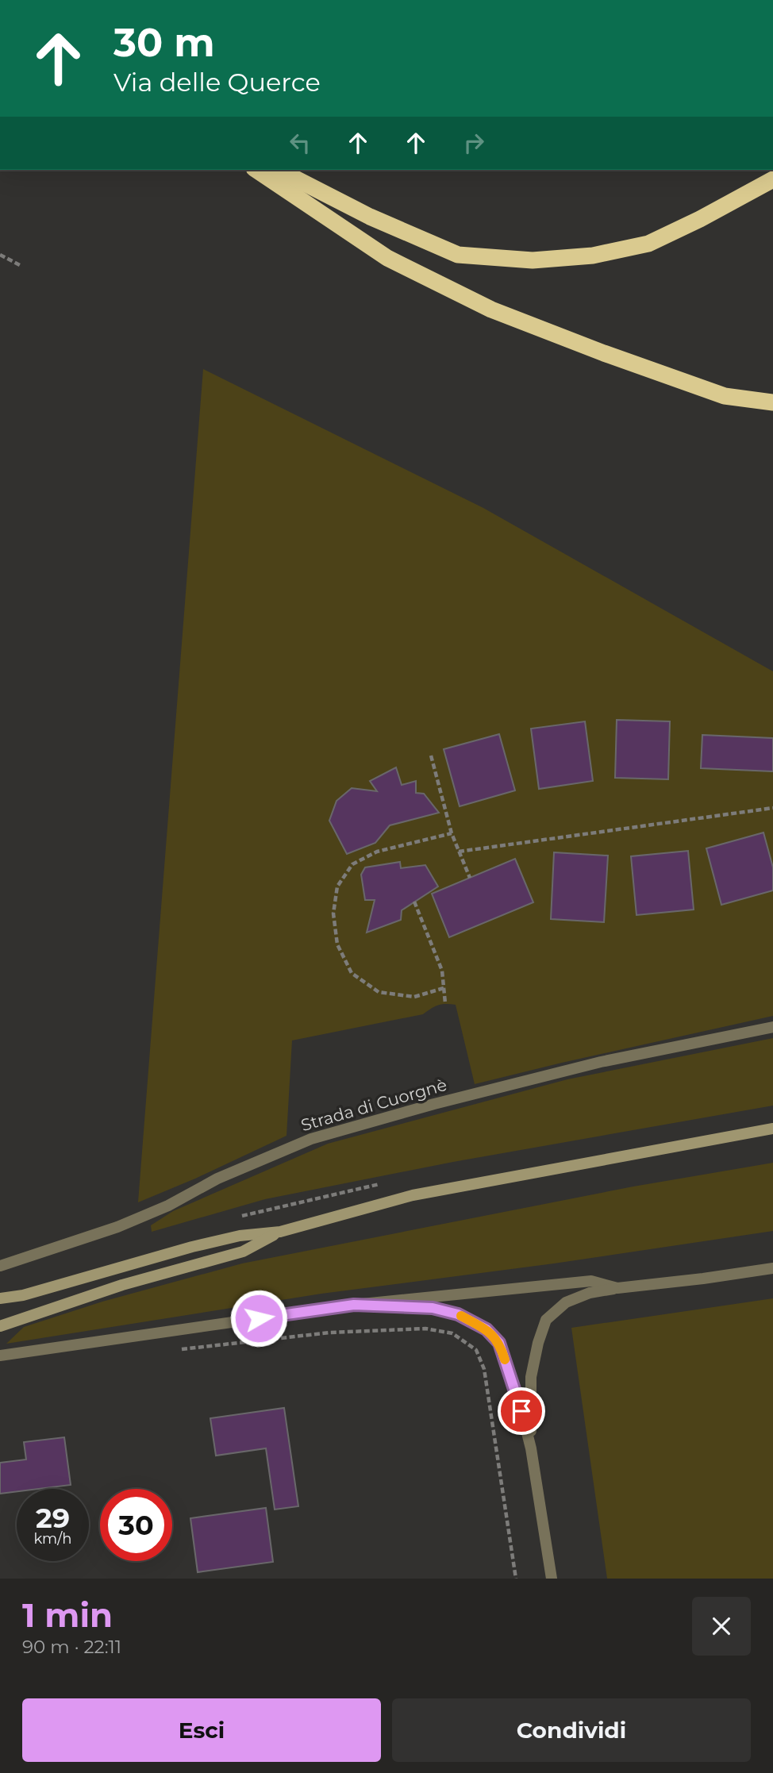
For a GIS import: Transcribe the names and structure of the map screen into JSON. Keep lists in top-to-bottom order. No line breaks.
{"streets":{"street":["Strada di Cuorgnè"]},"page":{"turn":["30 m","Via delle Querce"],"speed":"29 km/h","limit":"30","heading":["1 min","90 m · 22:11"],"buttons":["Esci","Condividi"]}}
